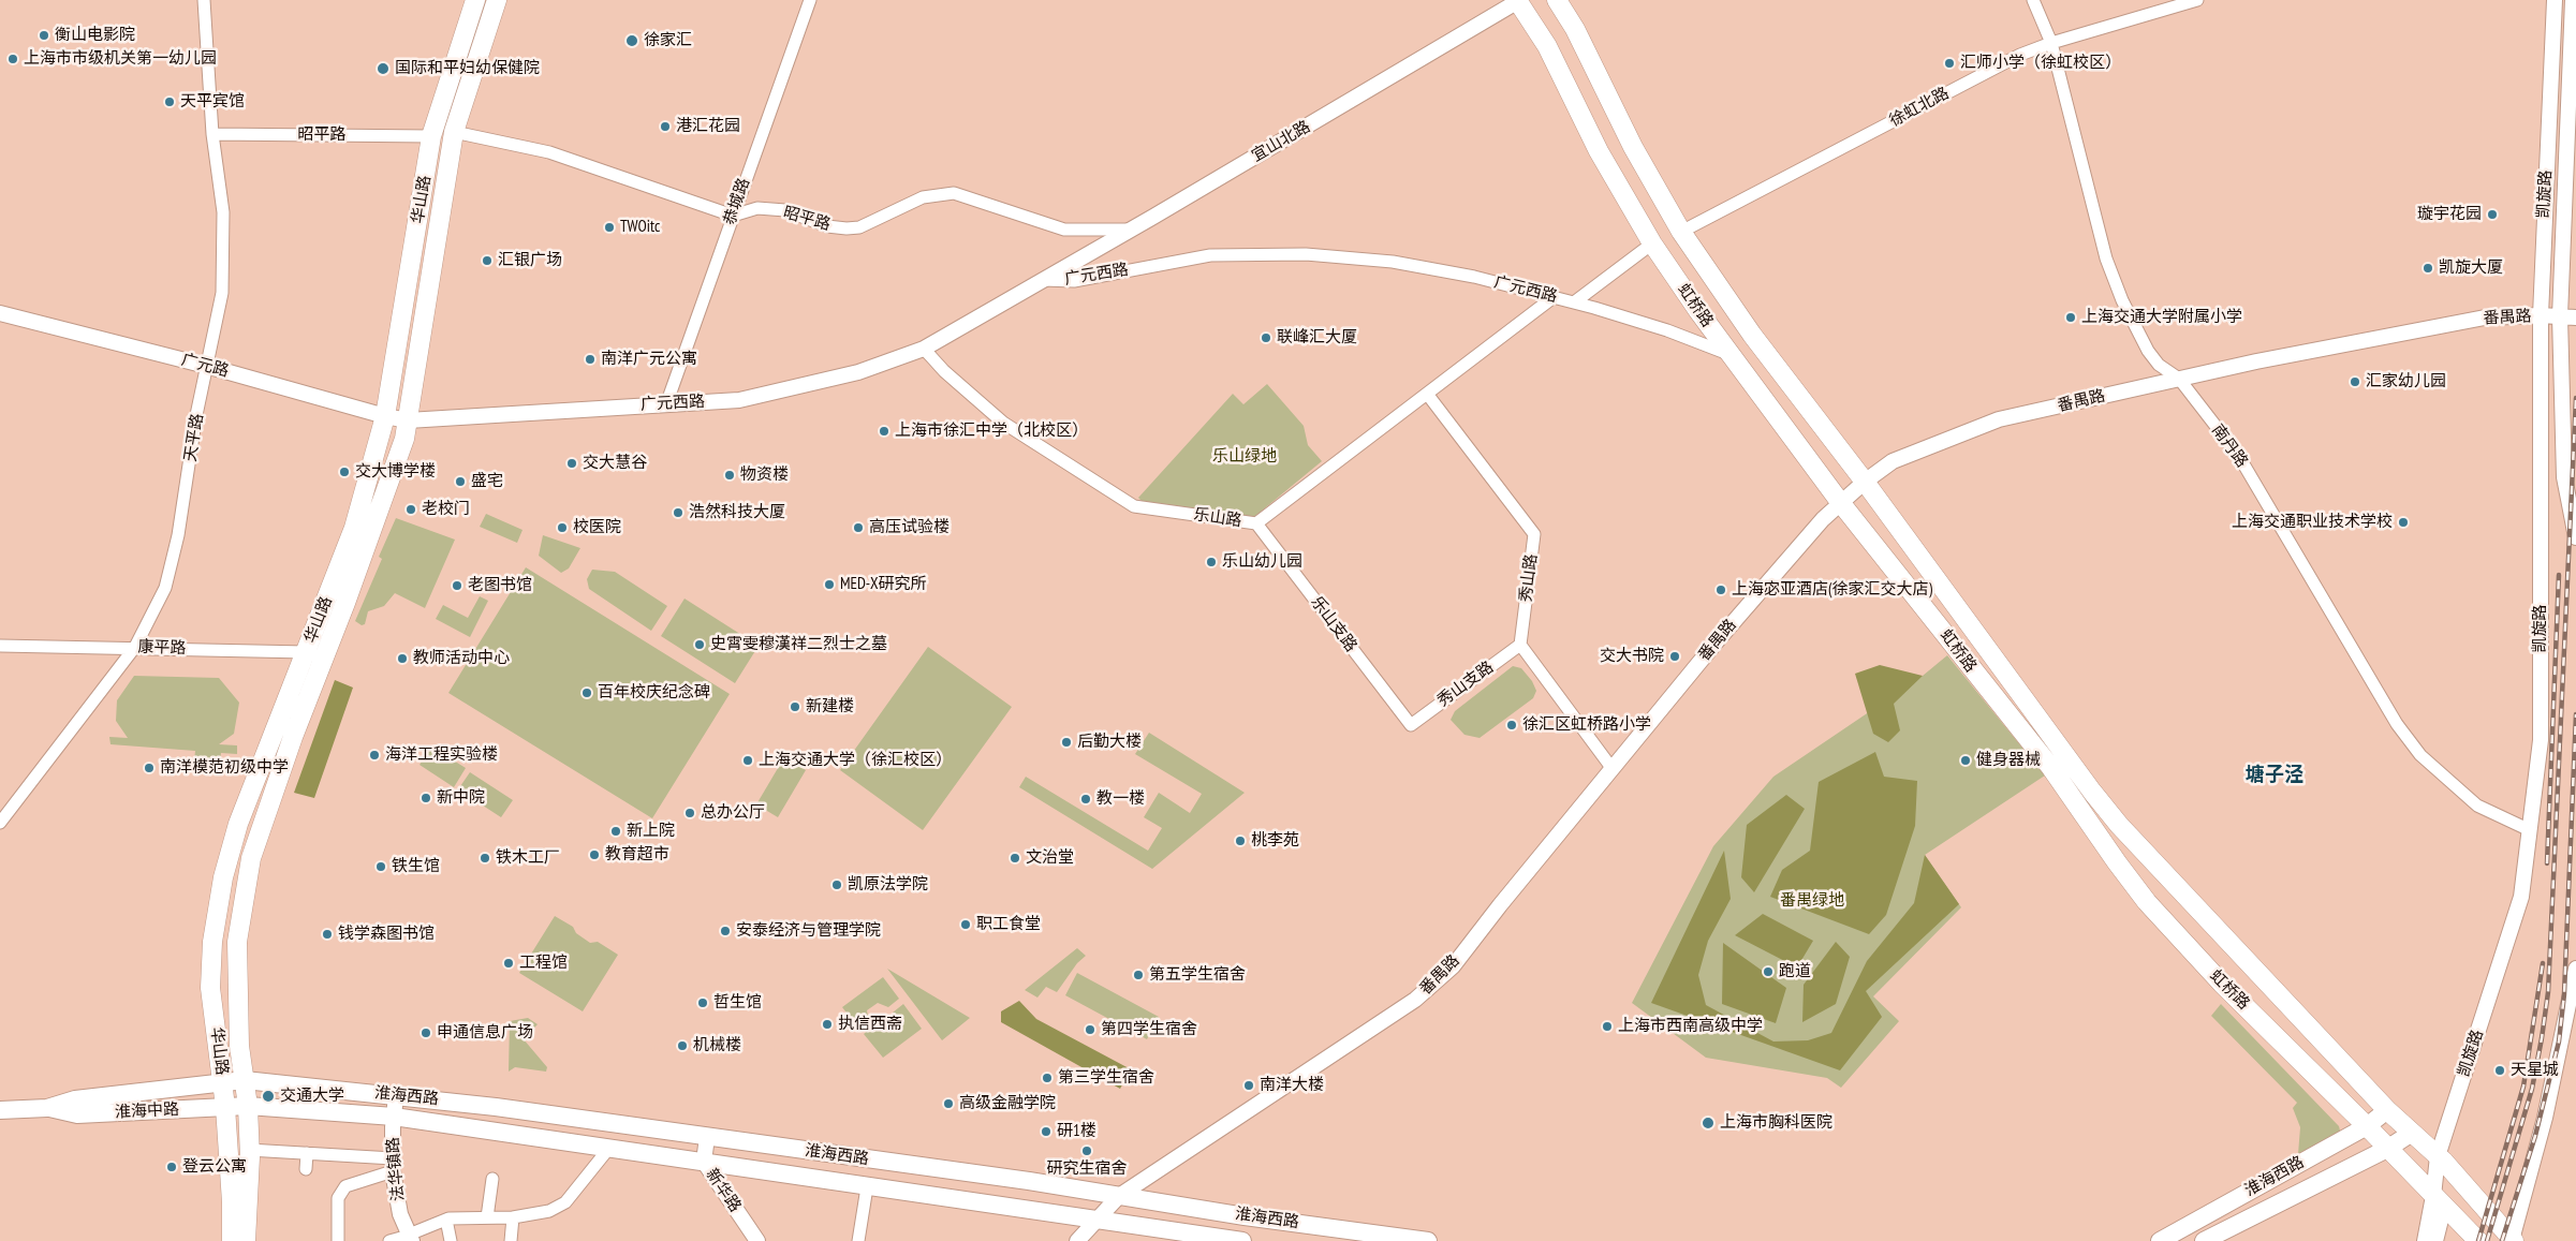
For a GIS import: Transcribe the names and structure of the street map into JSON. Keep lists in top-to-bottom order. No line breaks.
{"streets":{"main road":["华山路","虹桥路","淮海西路","淮海中路"],"street":["徐虹北路","昭平路","宜山北路","凯旋路","恭城路","广元西路","番禺路","广元路","天平路","南丹路","乐山路","秀山路","乐山支路","康平路","秀山支路","法华镇路","新华路"]},"crossings":[["徐虹北路","虹桥路"],["徐虹北路","南丹路"],["昭平路","宜山北路"],["昭平路","华山路"],["昭平路","恭城路"],["昭平路","天平路"],["宜山北路","广元西路"],["宜山北路","虹桥路"],["凯旋路","虹桥路"],["凯旋路","番禺路"],["凯旋路","南丹路"],["华山路","广元西路"],["华山路","广元路"],["华山路","康平路"],["华山路","淮海西路"],["华山路","淮海中路"],["恭城路","广元西路"],["广元西路","虹桥路"],["广元西路","广元路"],["广元西路","乐山路"],["虹桥路","番禺路"],["虹桥路","淮海西路"],["番禺路","南丹路"],["番禺路","淮海西路"],["广元路","天平路"],["天平路","康平路"],["乐山路","秀山路"],["乐山路","乐山支路"],["秀山路","秀山支路"],["乐山支路","秀山支路"],["淮海西路","淮海中路"],["淮海西路","法华镇路"],["淮海西路","新华路"]],"districts":["塘子泾"],"parks":["乐山绿地","番禺绿地"],"places":["衡山电影院","徐家汇","上海市市级机关第一幼儿园","汇师小学（徐虹校区）","国际和平妇幼保健院","天平宾馆","港汇花园","璇宇花园","TWOitc","汇银广场","凯旋大厦","上海交通大学附属小学","联峰汇大厦","南洋广元公寓","汇家幼儿园","上海市徐汇中学（北校区）","交大慧谷","交大博学楼","物资楼","盛宅","老校门","浩然科技大厦","上海交通职业技术学校","校医院","高压试验楼","乐山幼儿园","MED-X研究所","老图书馆","上海宓亚酒店(徐家汇交大店)","史霄雯穆漢祥二烈士之墓","交大书院","教师活动中心","百年校庆纪念碑","新建楼","徐汇区虹桥路小学","后勤大楼","海洋工程实验楼","上海交通大学（徐汇校区）","健身器械","南洋模范初级中学","新中院","教一楼","总办公厅","新上院","桃李苑","教育超市","铁木工厂","文治堂","铁生馆","凯原法学院","职工食堂","安泰经济与管理学院","钱学森图书馆","工程馆","跑道","第五学生宿舍","哲生馆","执信西斋","上海市西南高级中学","第四学生宿舍","申通信息广场","机械楼","天星城","第三学生宿舍","南洋大楼","交通大学","高级金融学院","上海市胸科医院","研1楼","研究生宿舍","登云公寓"]}
